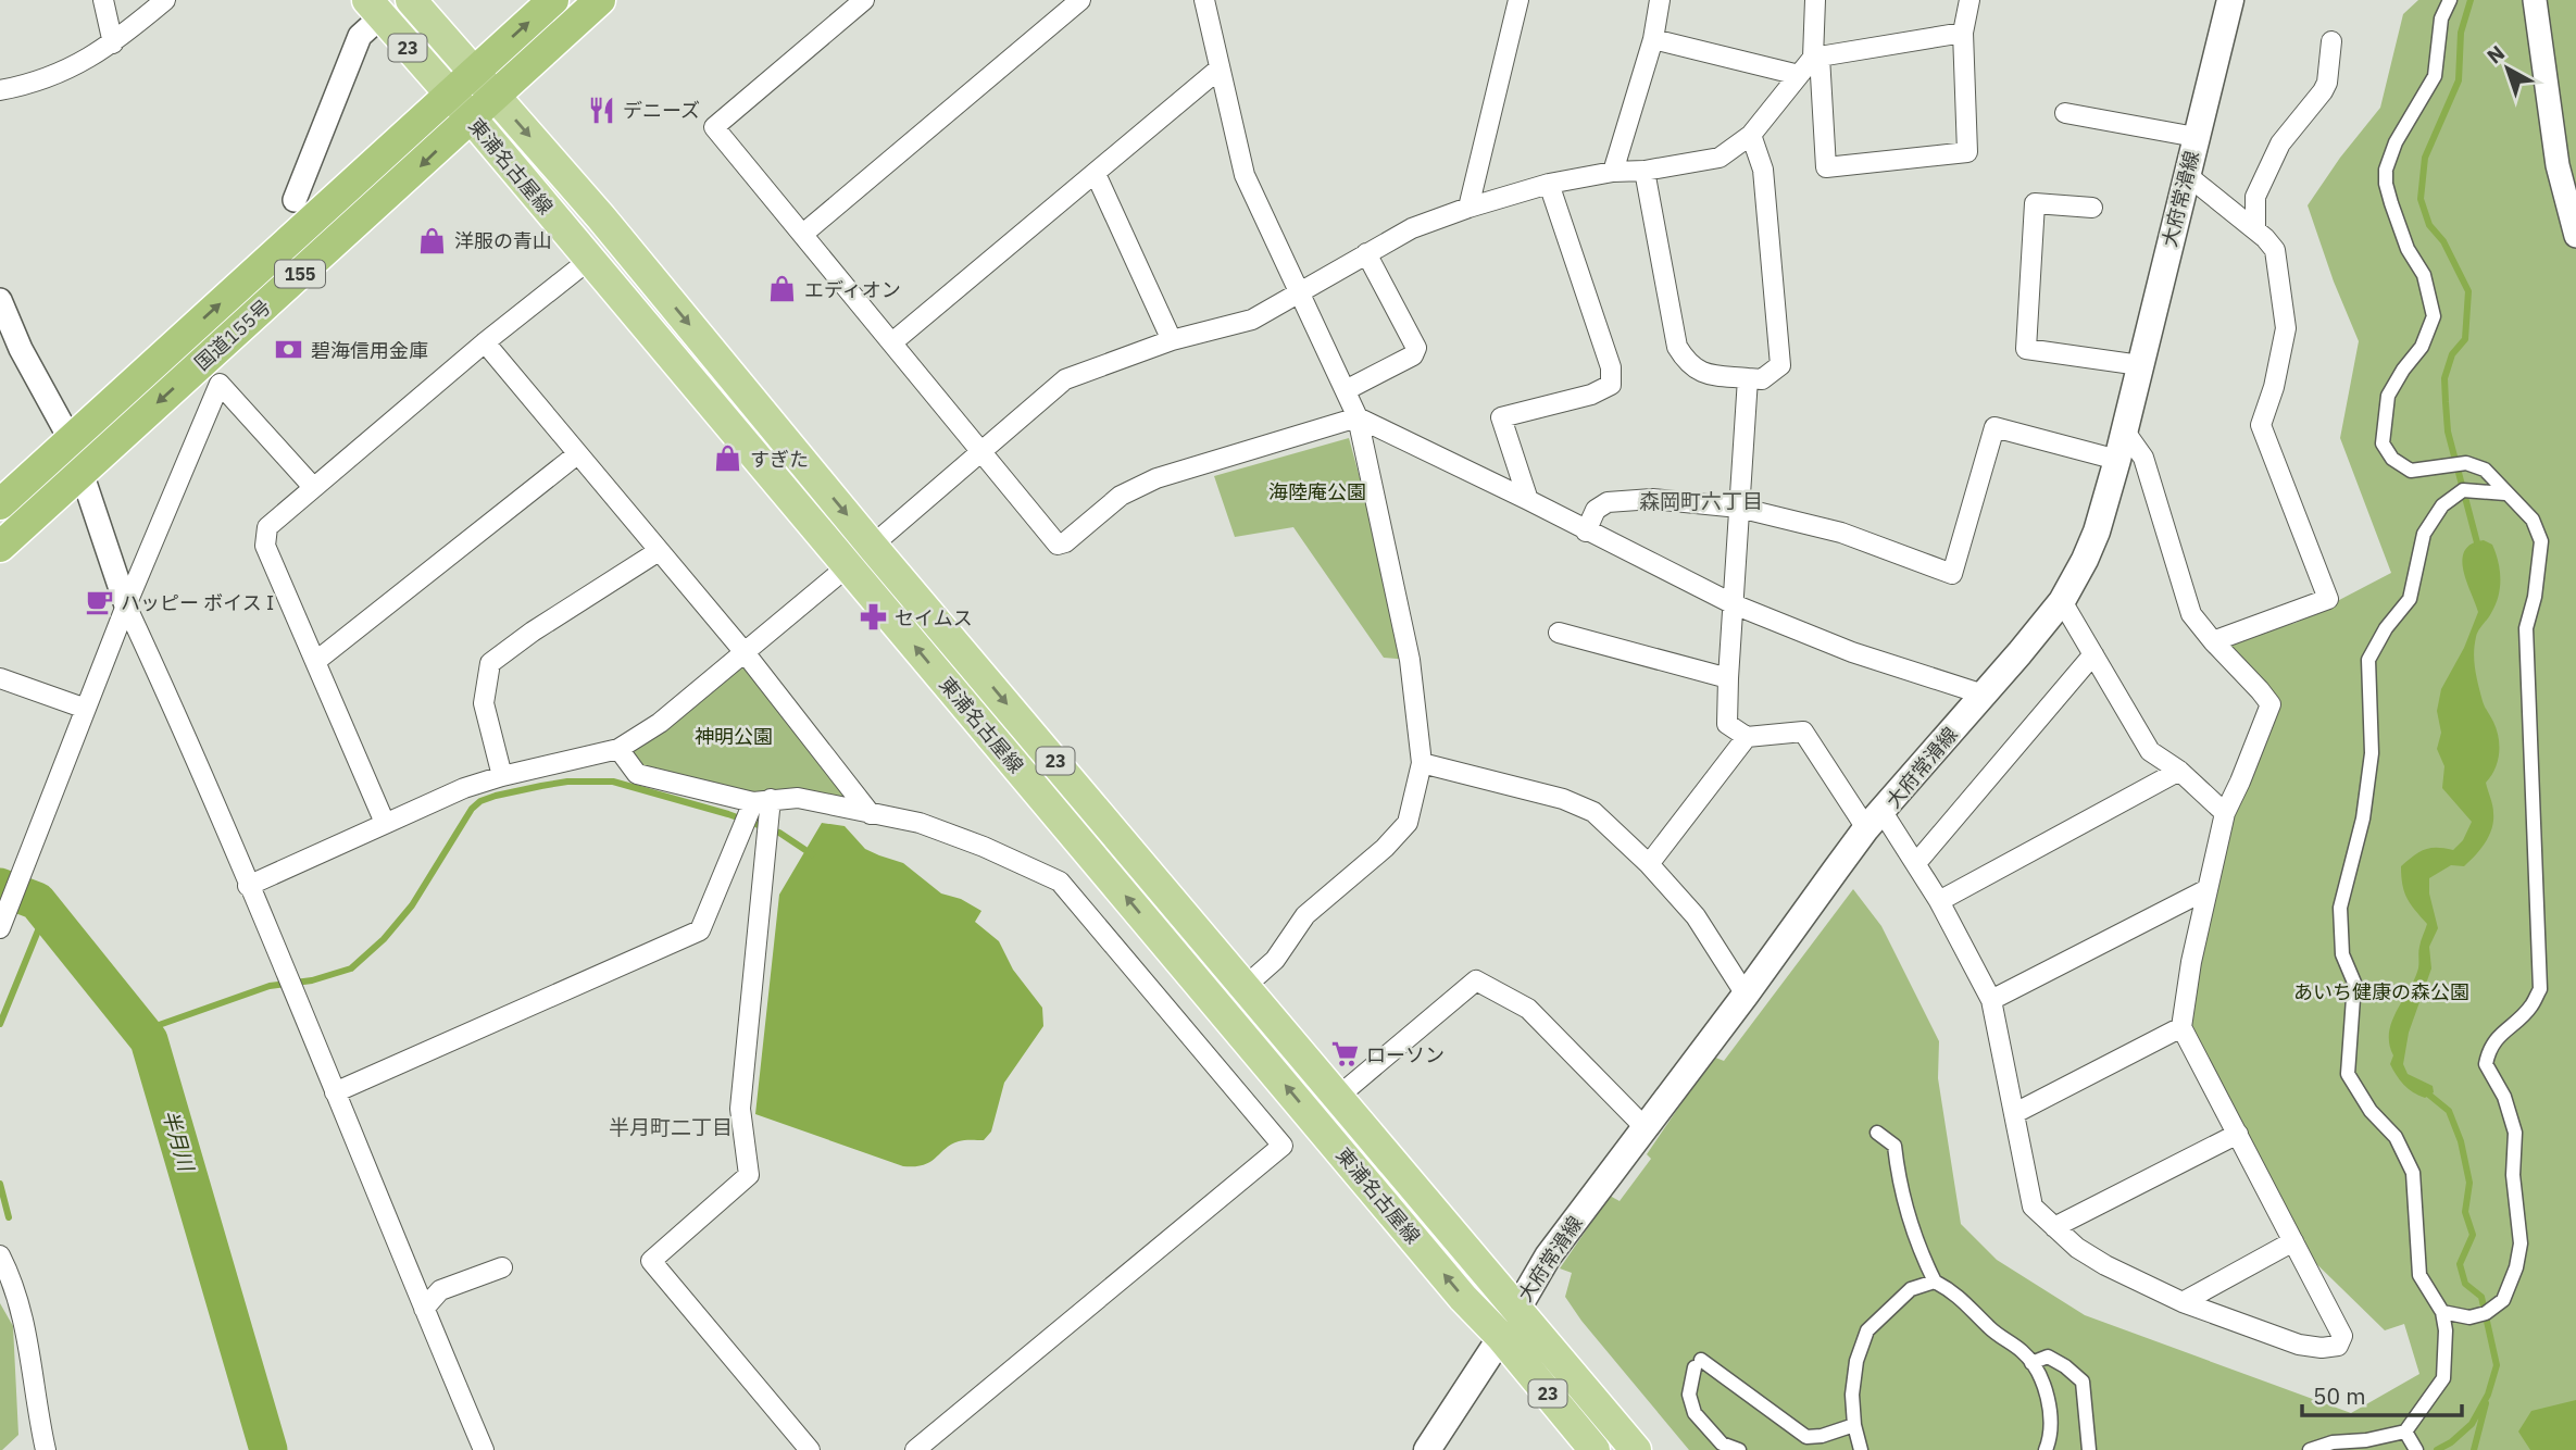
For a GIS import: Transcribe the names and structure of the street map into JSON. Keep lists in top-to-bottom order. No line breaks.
{"streets":{"highway":["155","国道155号"],"main road":["23","東浦名古屋線","大府常滑線"]},"crossings":[["東浦名古屋線","大府常滑線"],["東浦名古屋線","国道155号"]],"districts":["森岡町六丁目","半月町二丁目"],"water":["半月川"],"parks":["海陸庵公園","神明公園","あいち健康の森公園"],"places":{"restaurant":["デニーズ"],"shop":["洋服の青山","エディオン","すぎた"],"bank":["碧海信用金庫"],"cafe":["ハッピー ボイス I"],"pharmacy":["セイムス"],"supermarket":["ローソン"]},"scale_bar":"50 m","north":"top left"}
